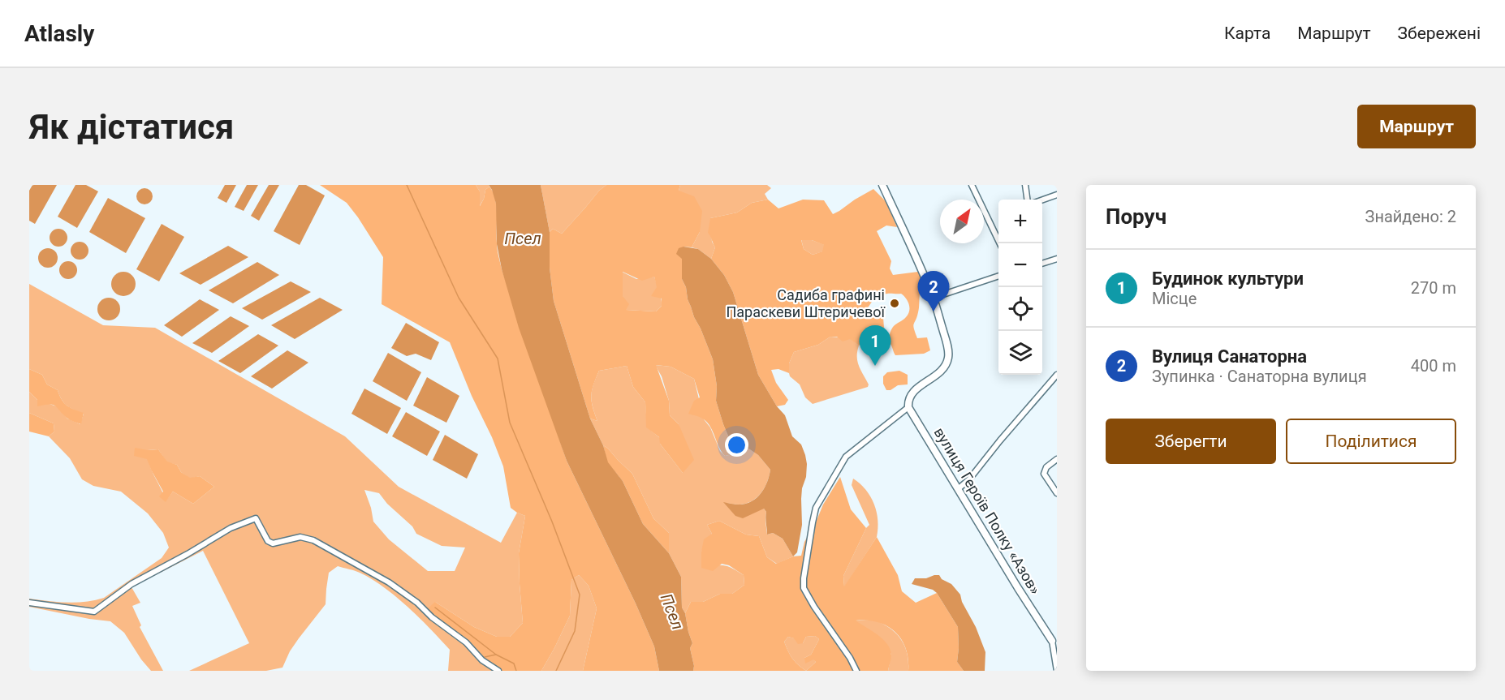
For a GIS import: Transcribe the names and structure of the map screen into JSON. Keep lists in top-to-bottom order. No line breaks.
{"streets":{"main road":["вулиця Героїв Полку «Азов»"]},"water":["Псел"],"places":["Садиба графині Параскеви Штеричевої"],"north":"top right","page":{"header":"Atlasly","nav":["Карта","Маршрут","Збережені"],"buttons":["Маршрут",["Зберегти","Поділитися"]],"title":"Як дістатися","heading":["Поруч","Знайдено: 2"],"map_buttons":["+","−"],"list":[{"mark":"1","name":"Будинок культури","note":"Місце","value":"270 m"},{"mark":"2","name":"Вулиця Санаторна","note":"Зупинка · Санаторна вулиця","value":"400 m"}],"pins":["2","1"]}}
